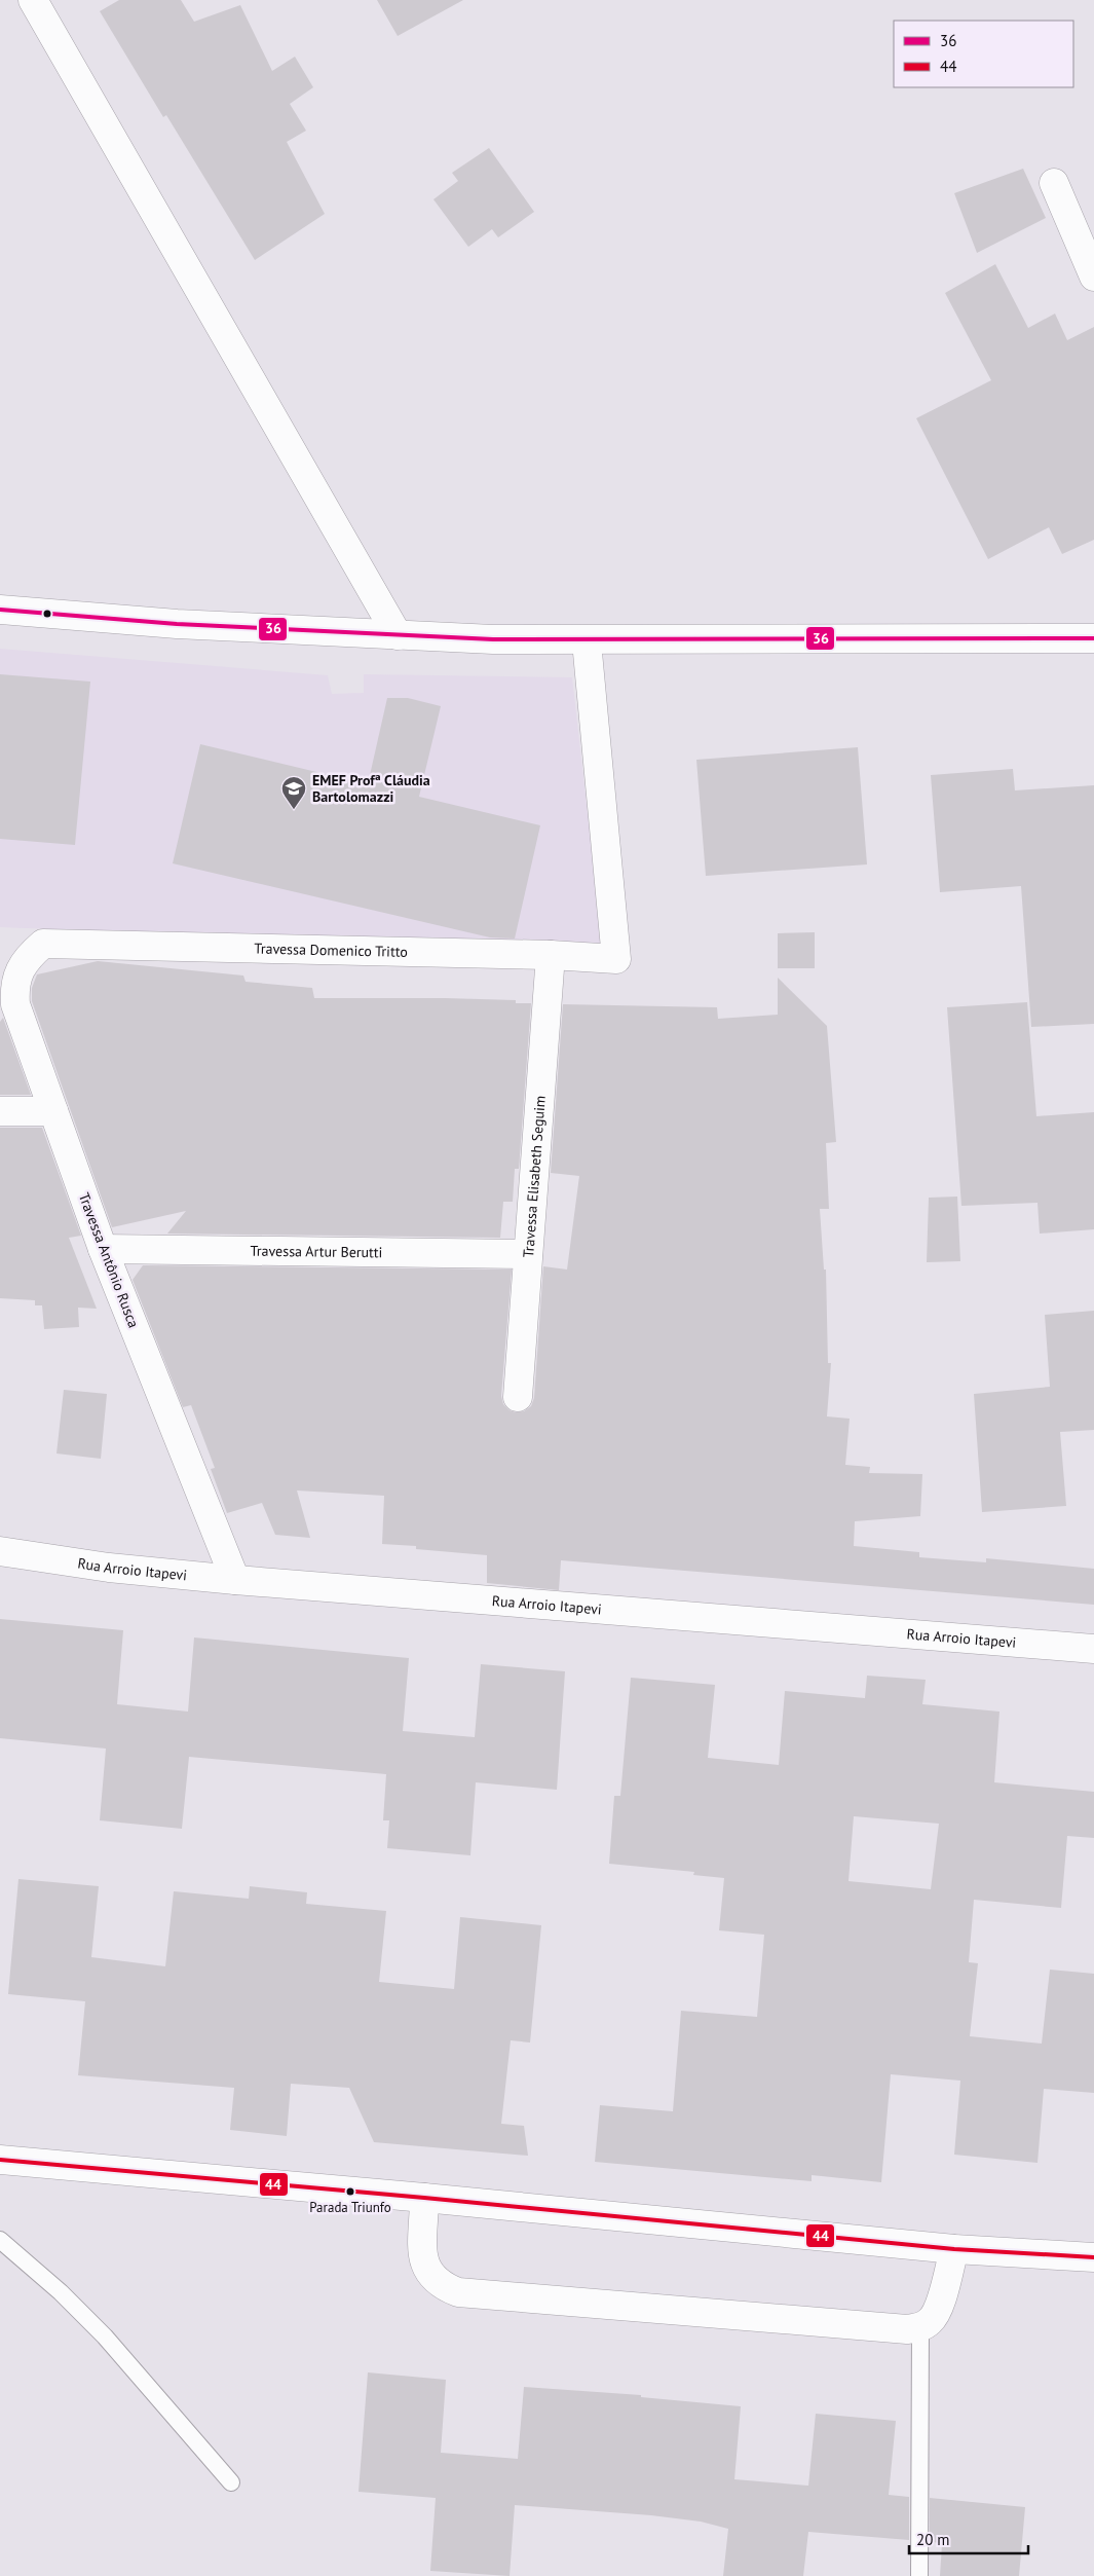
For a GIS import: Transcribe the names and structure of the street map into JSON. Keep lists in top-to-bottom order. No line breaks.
{"streets":{"street":["Travessa Domenico Tritto","Travessa Elisabeth Seguim","Travessa Artur Berutti","Travessa Antônio Rusca","Rua Arroio Itapevi"]},"crossings":[["Travessa Domenico Tritto","Travessa Elisabeth Seguim"],["Travessa Domenico Tritto","Travessa Antônio Rusca"],["Travessa Elisabeth Seguim","Travessa Artur Berutti"],["Travessa Artur Berutti","Travessa Antônio Rusca"],["Travessa Antônio Rusca","Rua Arroio Itapevi"]],"places":{"school or university":["EMEF Profª Cláudia Bartolomazzi"],"other":["Parada Triunfo"]},"lines":["transit line 36","transit line 44"],"legend":["36","44"],"scale_bar":"20 m"}
